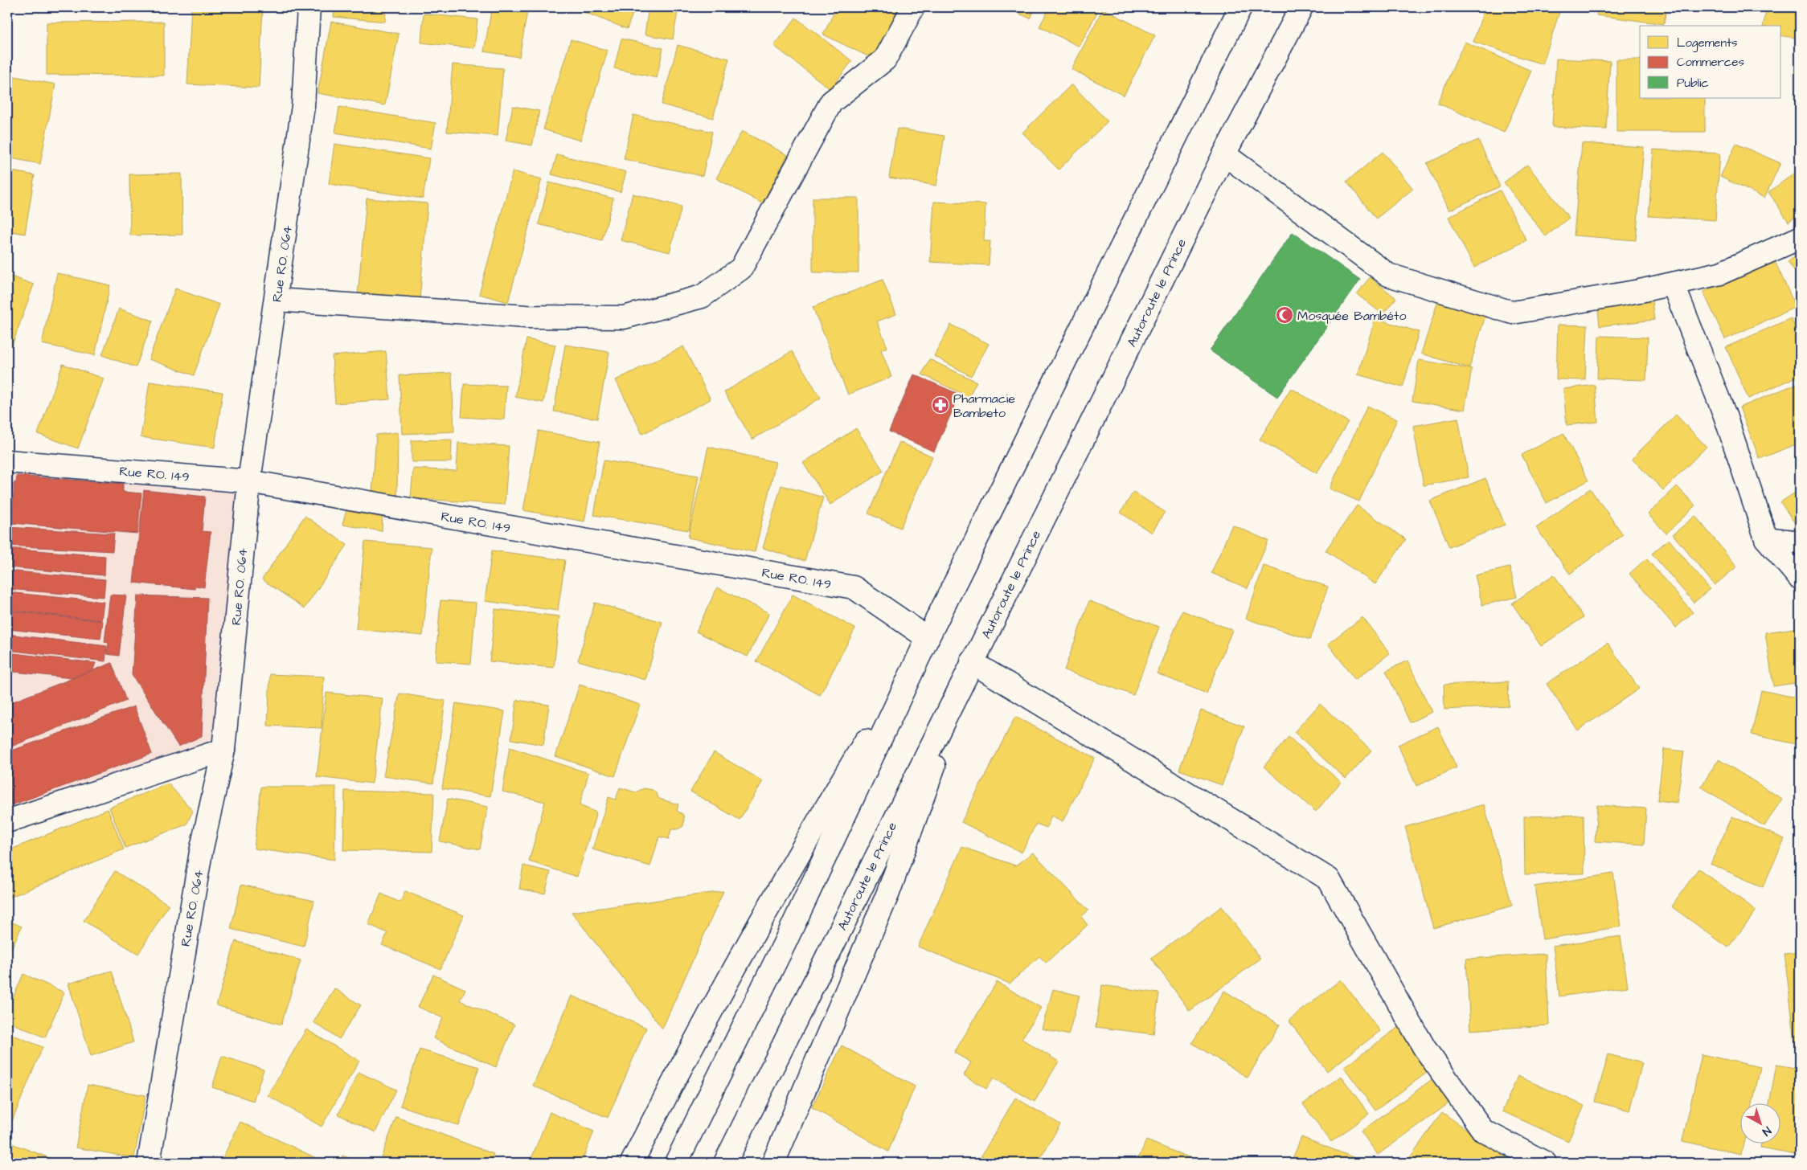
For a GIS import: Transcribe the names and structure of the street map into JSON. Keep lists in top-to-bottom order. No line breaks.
{"streets":{"street":["Rue RO. 064","Autoroute le Prince","Rue RO. 149"]},"crossings":[["Rue RO. 064","Rue RO. 149"]],"places":{"mosque":["Mosquée Bambéto"],"pharmacy":["Pharmacie Bambeto"]},"legend":["Logements","Commerces","Public"],"north":"bottom right"}
